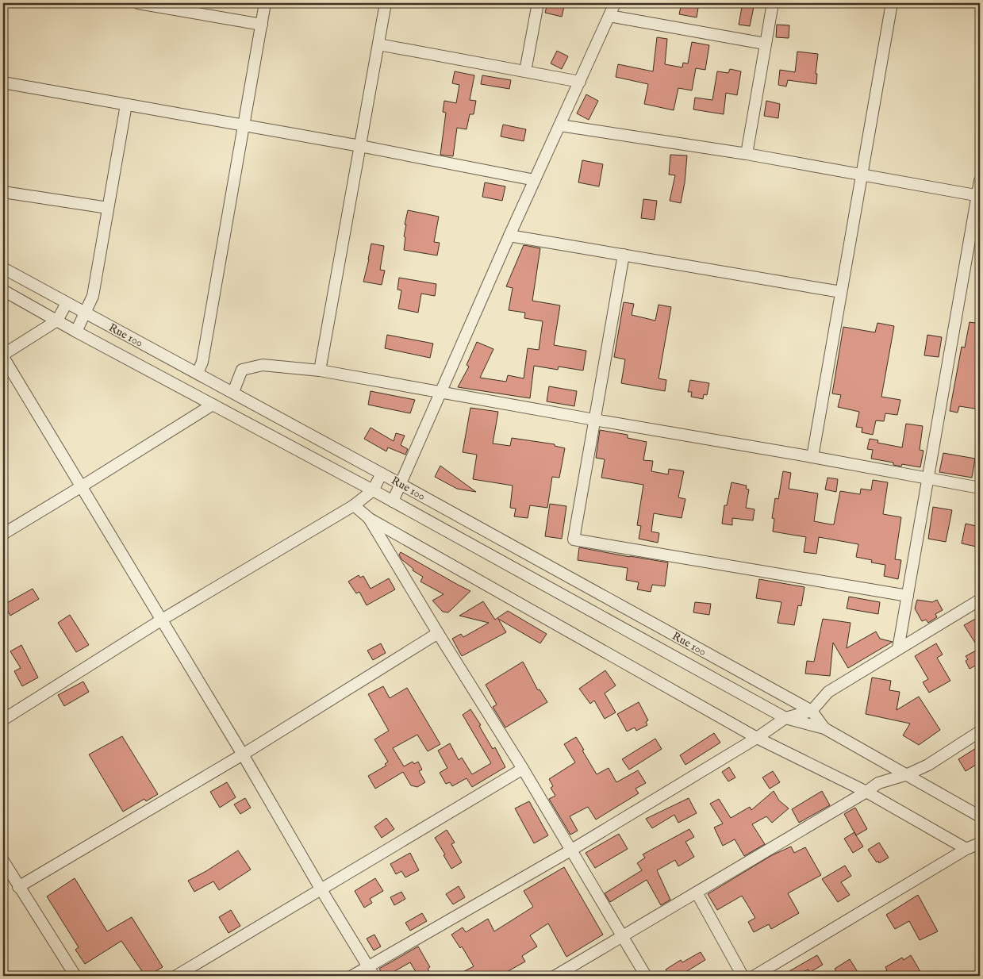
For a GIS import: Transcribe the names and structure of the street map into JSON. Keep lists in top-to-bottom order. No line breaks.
{"streets":{"street":["Rue 100"]}}
